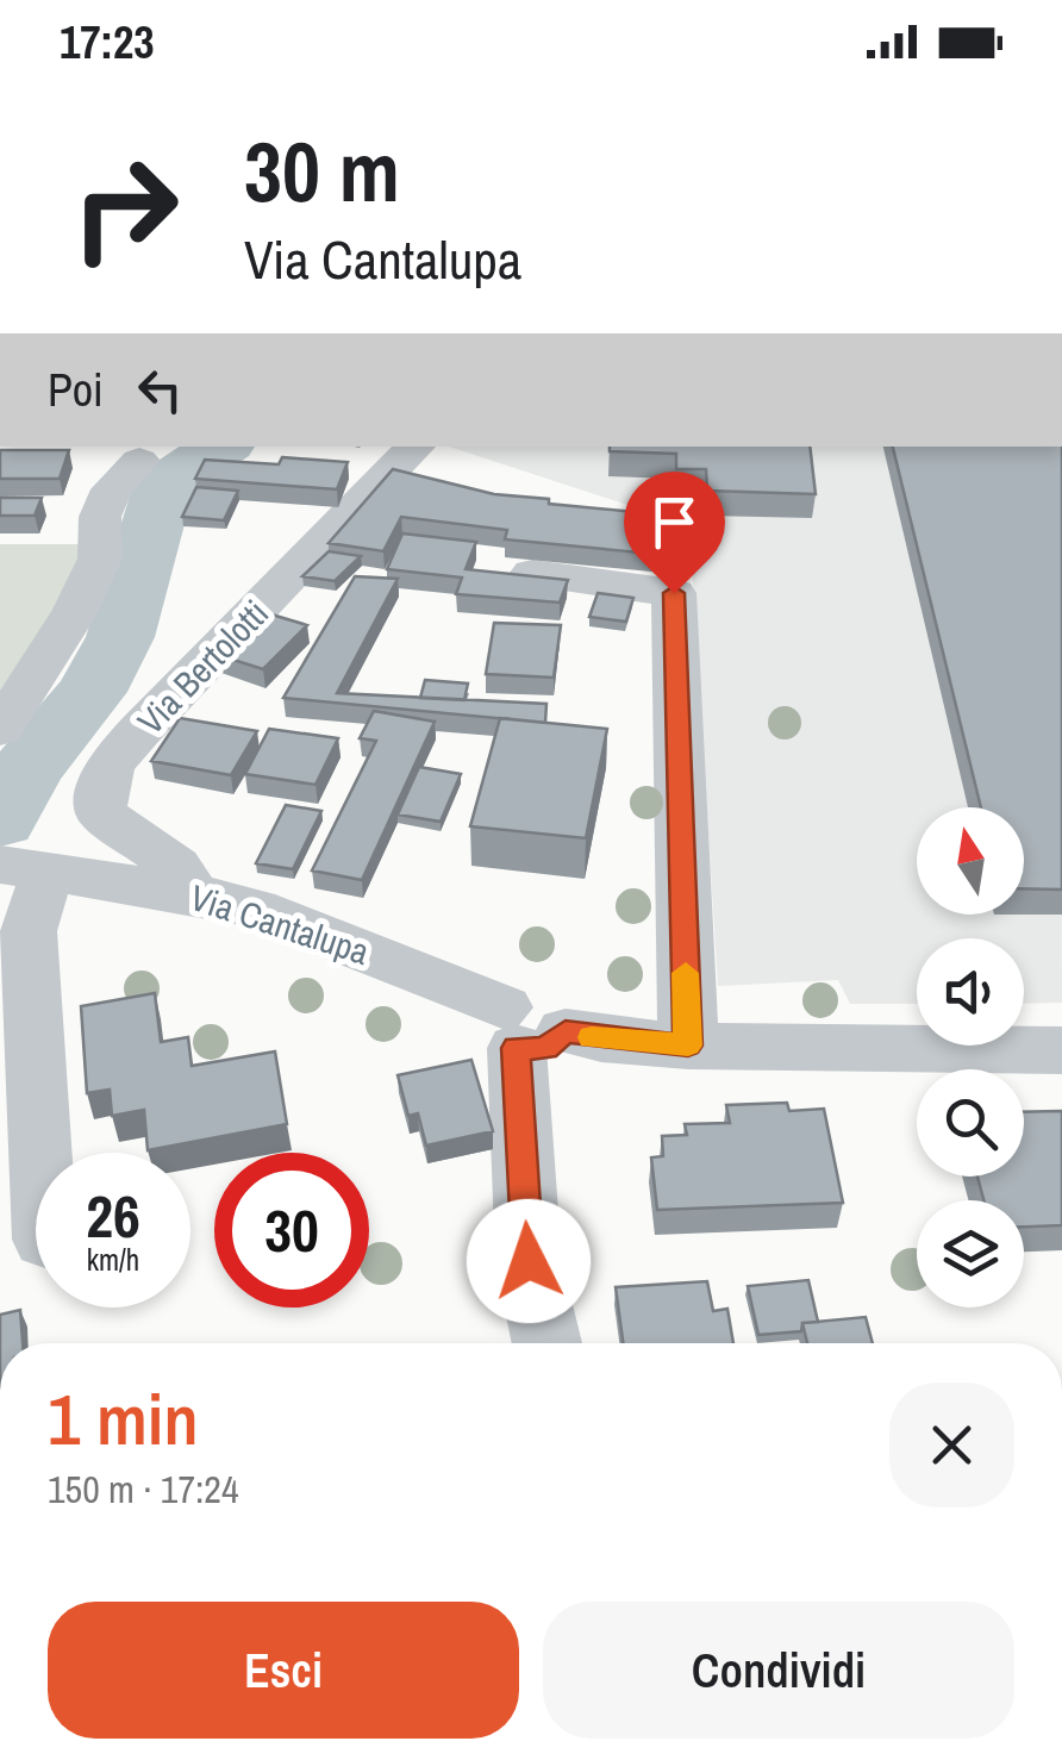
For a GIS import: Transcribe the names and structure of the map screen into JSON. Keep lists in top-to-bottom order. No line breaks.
{"streets":{"street":["Via Bertolotti","Via Cantalupa"]},"crossings":[["Via Bertolotti","Via Cantalupa"]],"north":"top","page":{"status":"17:23","turn":["30 m","Via Cantalupa"],"then":"Poi","speed":"26 km/h","limit":"30","heading":["1 min","150 m · 17:24"],"buttons":["Esci","Condividi"]}}
